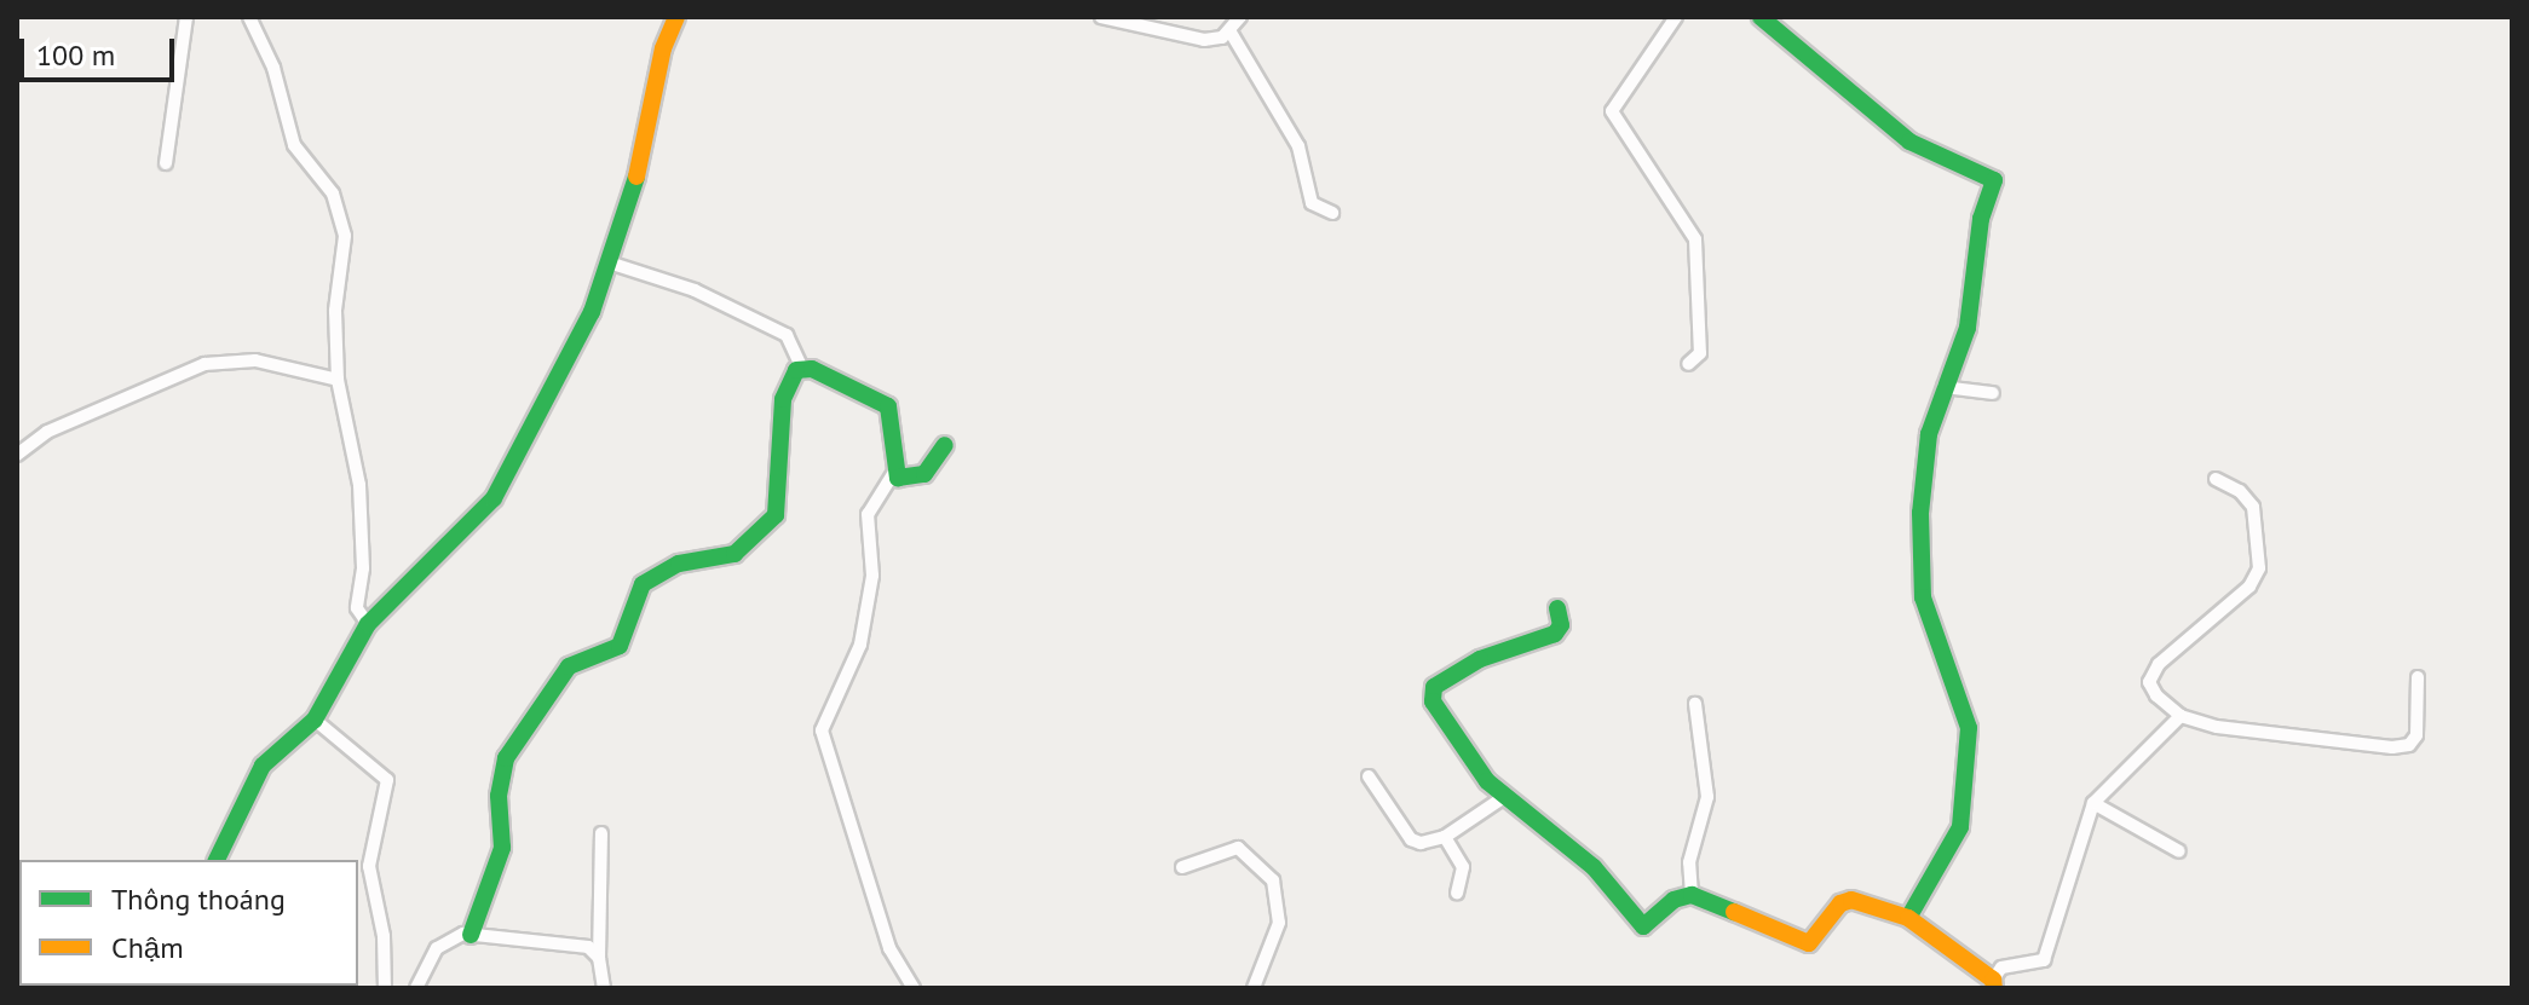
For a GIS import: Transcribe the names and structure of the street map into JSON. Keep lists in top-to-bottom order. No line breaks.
{"legend":["Thông thoáng","Chậm"],"scale_bar":"100 m"}
